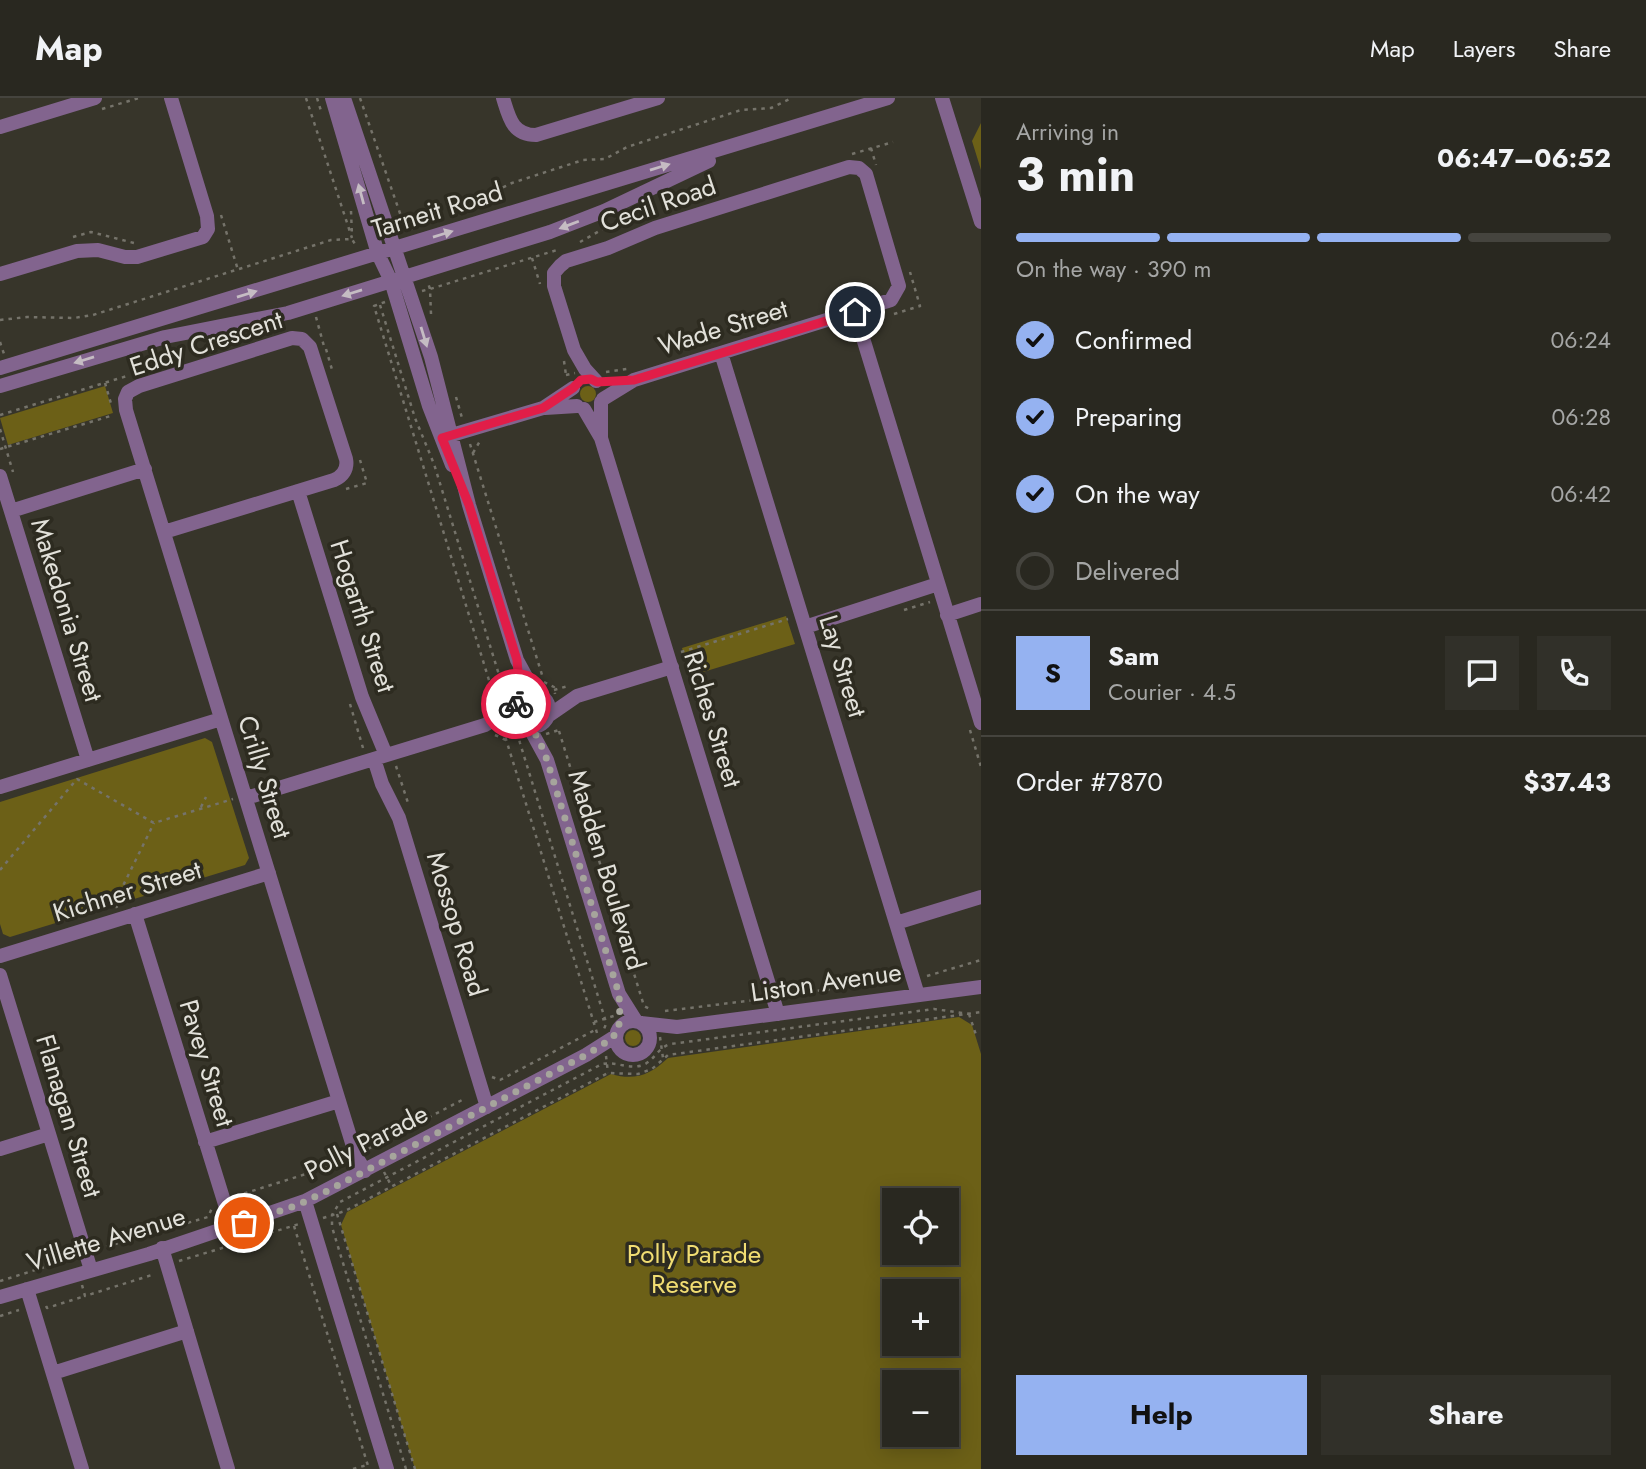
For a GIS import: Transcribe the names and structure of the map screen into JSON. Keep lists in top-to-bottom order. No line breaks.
{"streets":{"street":["Cecil Road","Tarneit Road","Wade Street","Eddy Crescent","Makedonia Street","Hogarth Street","Lay Street","Riches Street","Crilly Street","Madden Boulevard","Kichner Street","Mossop Road","Liston Avenue","Pavey Street","Flanagan Street","Polly Parade","Villette Avenue"]},"crossings":[["Cecil Road","Wade Street"],["Cecil Road","Riches Street"],["Wade Street","Lay Street"],["Wade Street","Riches Street"],["Eddy Crescent","Hogarth Street"],["Eddy Crescent","Crilly Street"],["Hogarth Street","Mossop Road"],["Lay Street","Liston Avenue"],["Riches Street","Liston Avenue"],["Crilly Street","Kichner Street"],["Crilly Street","Polly Parade"],["Madden Boulevard","Liston Avenue"],["Madden Boulevard","Polly Parade"],["Kichner Street","Pavey Street"],["Mossop Road","Polly Parade"],["Liston Avenue","Polly Parade"],["Pavey Street","Villette Avenue"],["Flanagan Street","Villette Avenue"],["Polly Parade","Villette Avenue"]],"parks":["Polly Parade Reserve"],"page":{"header":"Map","nav":["Map","Layers","Share"],"heading":["3 min","Arriving in","06:47–06:52"],"panel":["Sam","Courier · 4.5","Order #7870","$37.43"],"bar":"On the way · 390 m","list":[["Confirmed","06:24"],["Preparing","06:28"],["On the way","06:42"],"Delivered"],"round":"S","map_buttons":["+","−"],"buttons":["Help","Share"]}}
